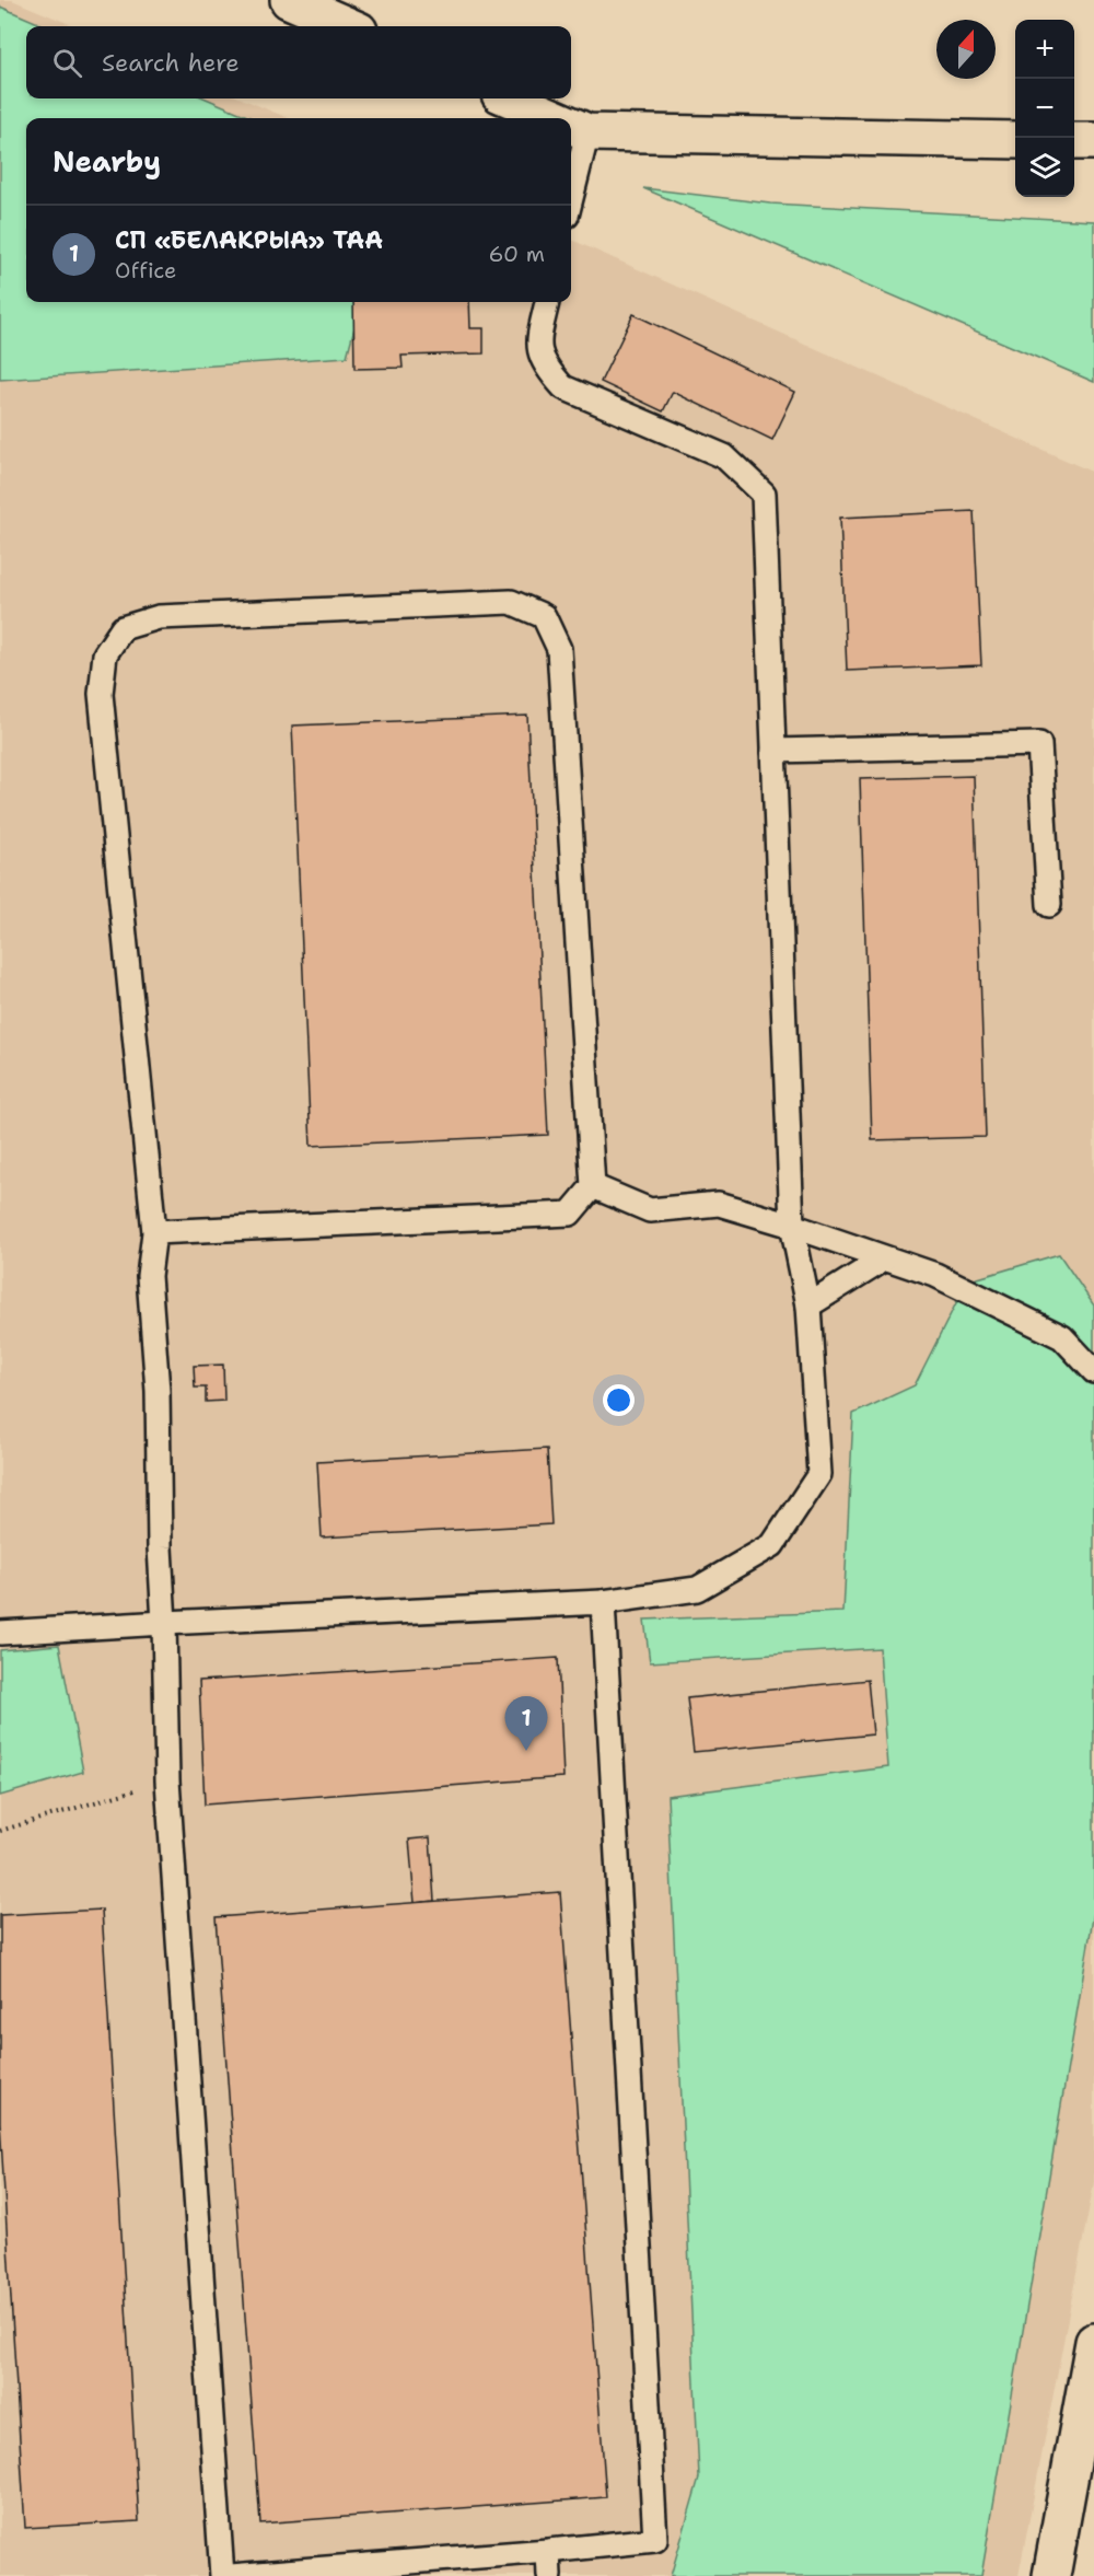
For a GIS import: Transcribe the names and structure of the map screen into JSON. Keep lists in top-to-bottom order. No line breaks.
{"north":"top","page":{"map_buttons":["+","−"],"search":"Search here","heading":"Nearby","list":[{"mark":"1","name":"СП «БЕЛАКРЫА» ТАА","note":"Office","value":"60 m"}],"pins":"1"}}
